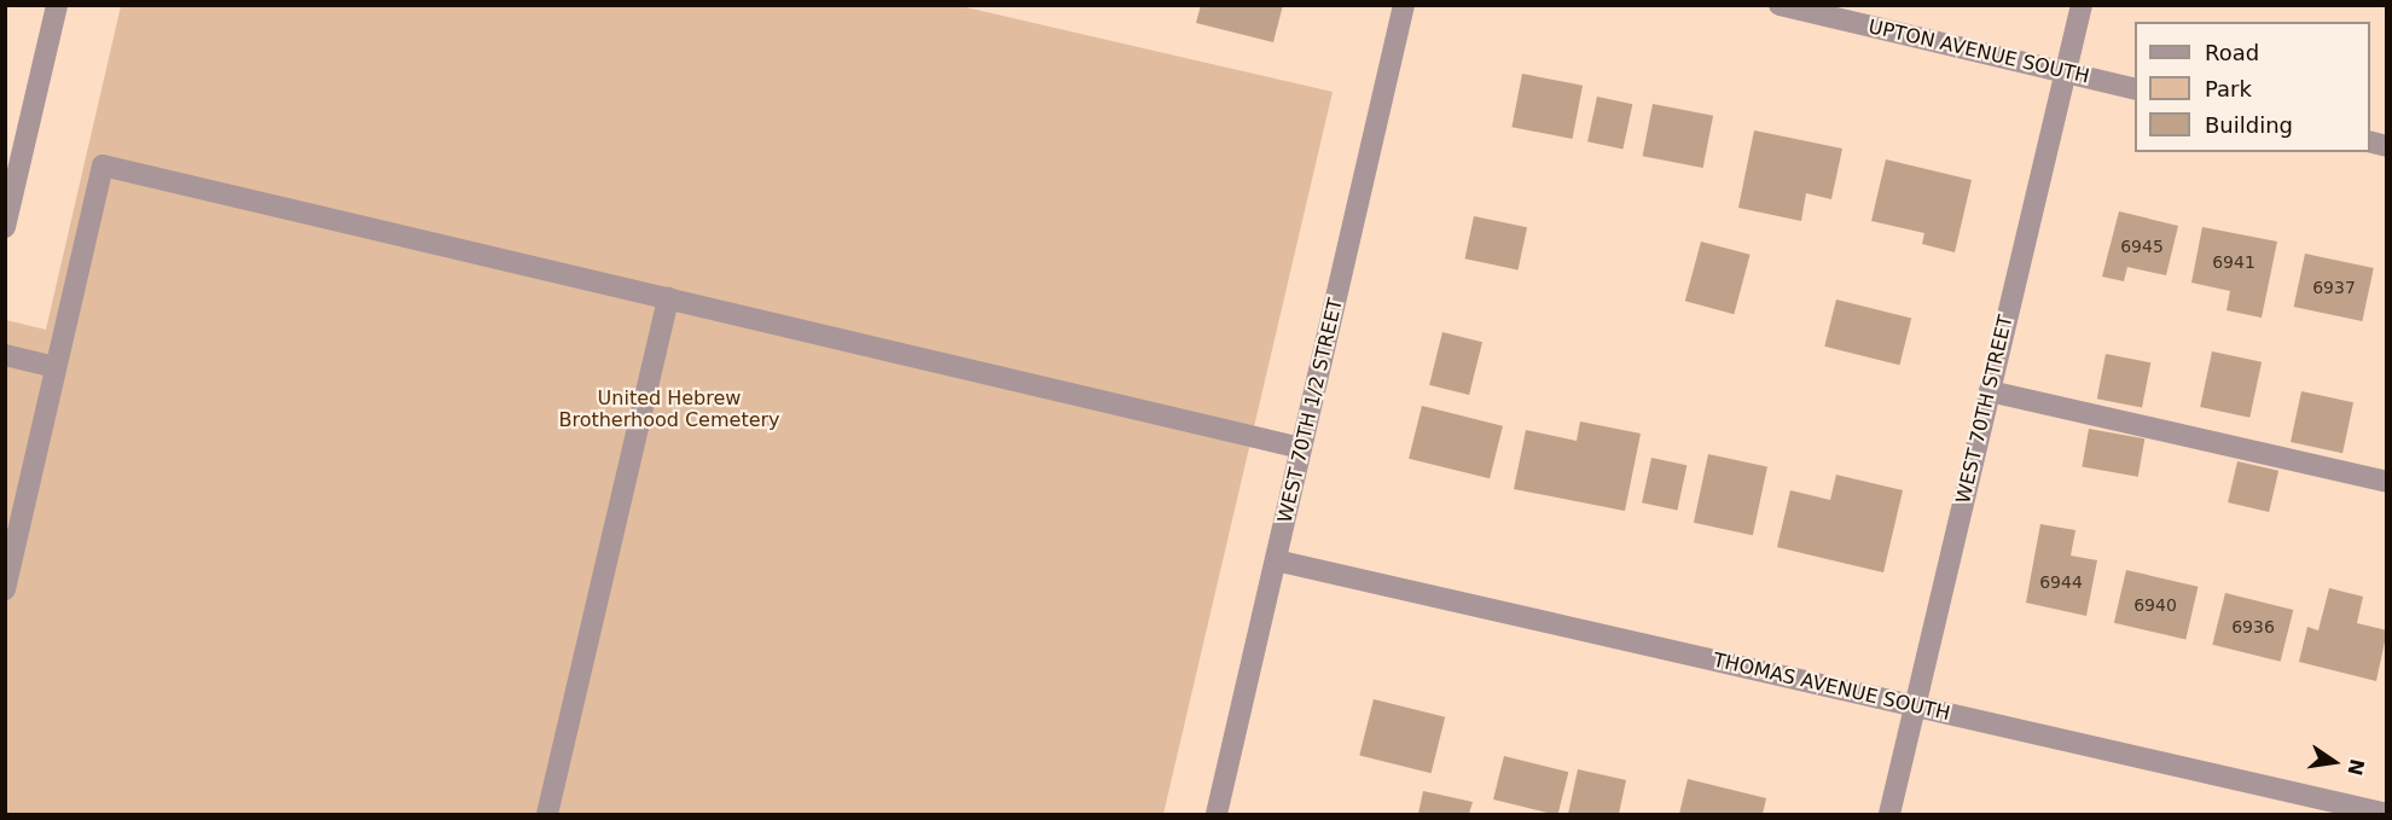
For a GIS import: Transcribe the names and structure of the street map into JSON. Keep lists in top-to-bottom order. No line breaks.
{"streets":{"street":["UPTON AVENUE SOUTH","WEST 70TH STREET","WEST 70TH 1/2 STREET","THOMAS AVENUE SOUTH"]},"crossings":[["UPTON AVENUE SOUTH","WEST 70TH STREET"],["WEST 70TH STREET","THOMAS AVENUE SOUTH"],["WEST 70TH 1/2 STREET","THOMAS AVENUE SOUTH"]],"parks":["United Hebrew Brotherhood Cemetery"],"house_numbers":["6945","6941","6937","6944","6940","6936"],"legend":["Road","Park","Building"],"north":"right"}
